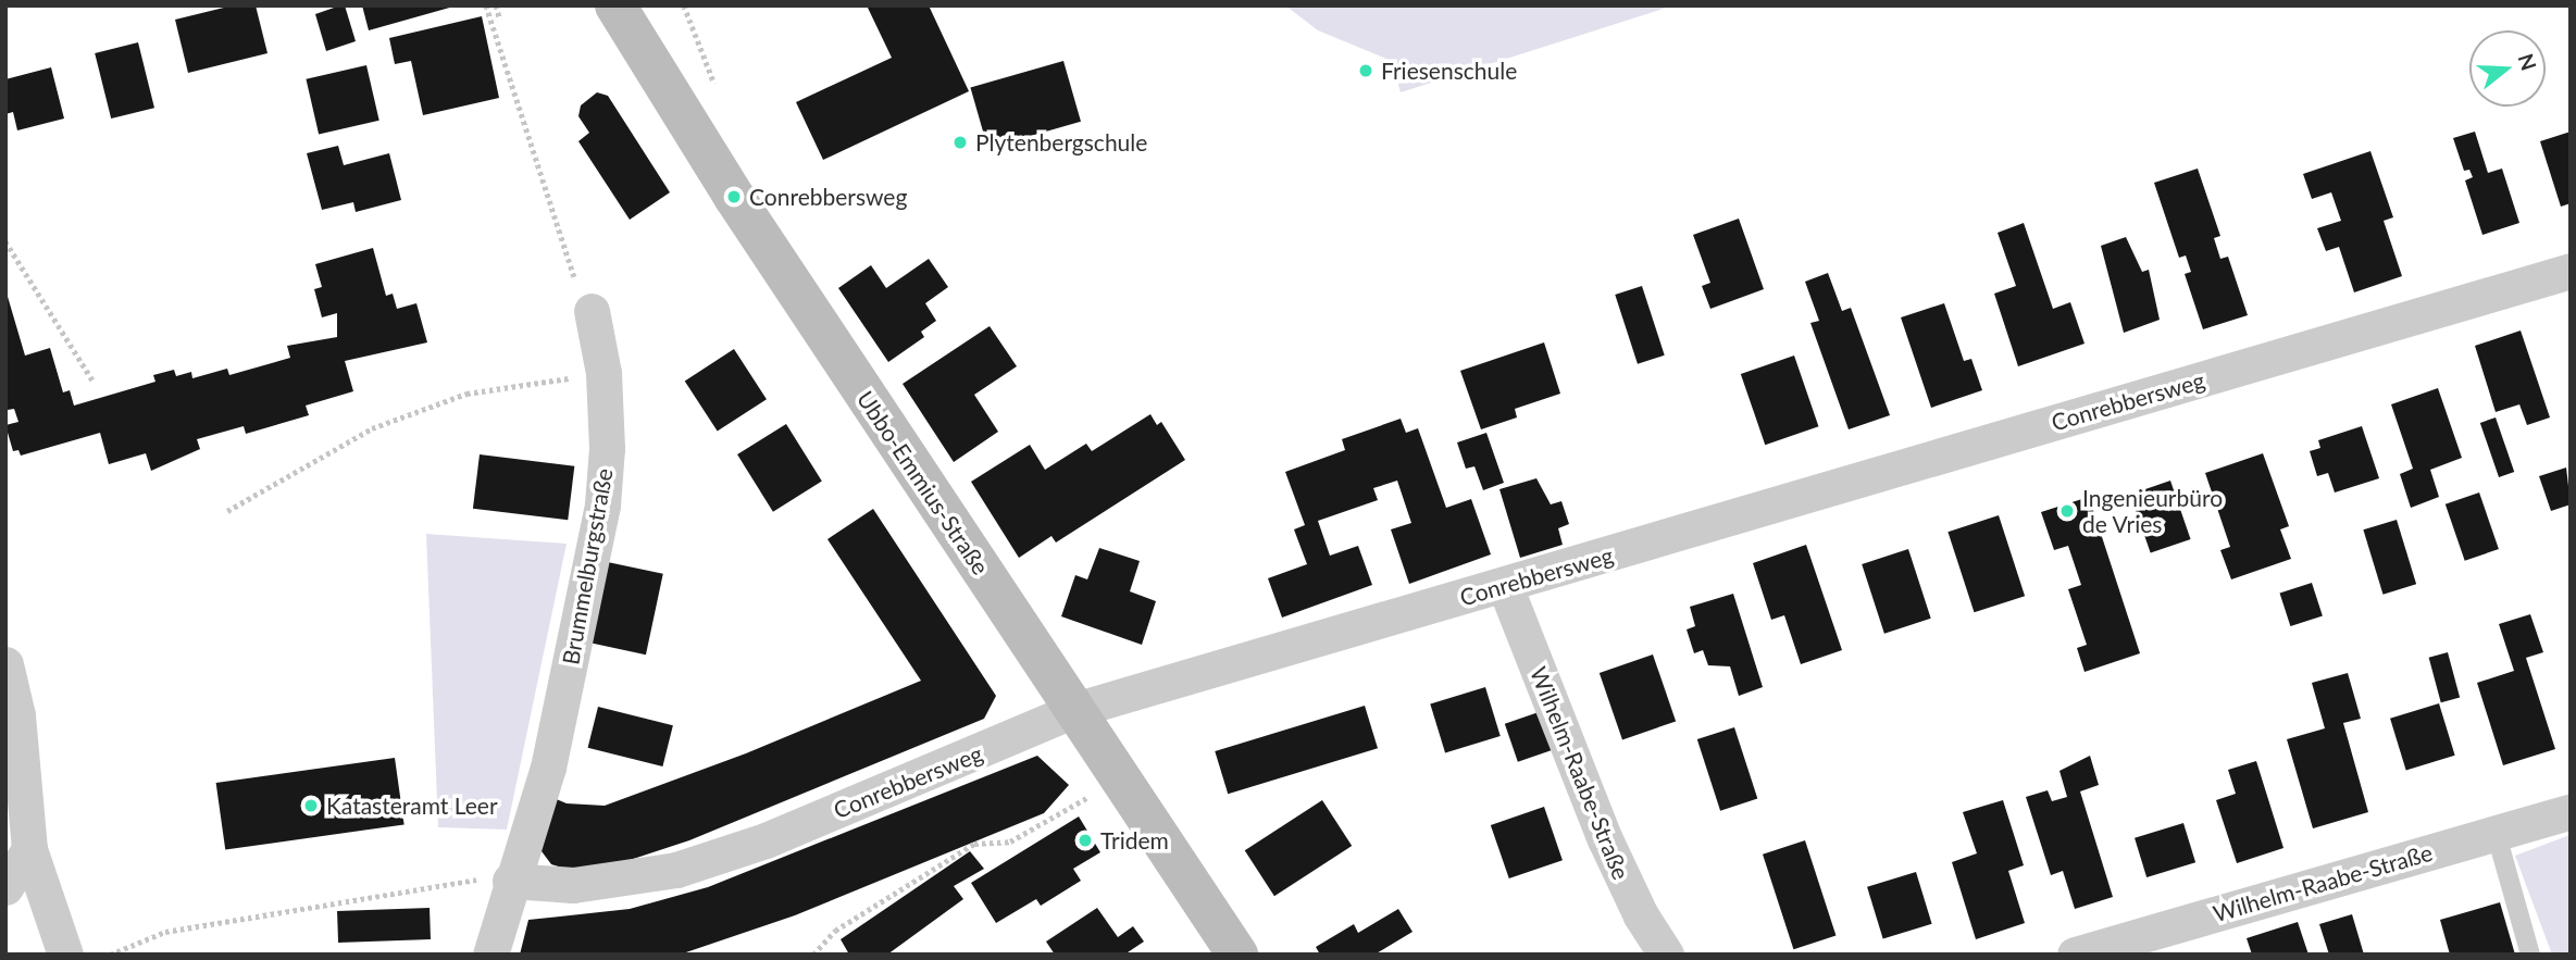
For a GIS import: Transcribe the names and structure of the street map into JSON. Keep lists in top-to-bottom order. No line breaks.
{"streets":{"main road":["Ubbo-Emmius-Straße"],"street":["Conrebbersweg","Brummelburgstraße","Wilhelm-Raabe-Straße"]},"crossings":[["Conrebbersweg","Ubbo-Emmius-Straße"],["Conrebbersweg","Brummelburgstraße"],["Conrebbersweg","Wilhelm-Raabe-Straße"]],"places":["Friesenschule","Plytenbergschule","Conrebbersweg","Ingenieurbüro de Vries","Katasteramt Leer","Tridem"],"north":"right"}
